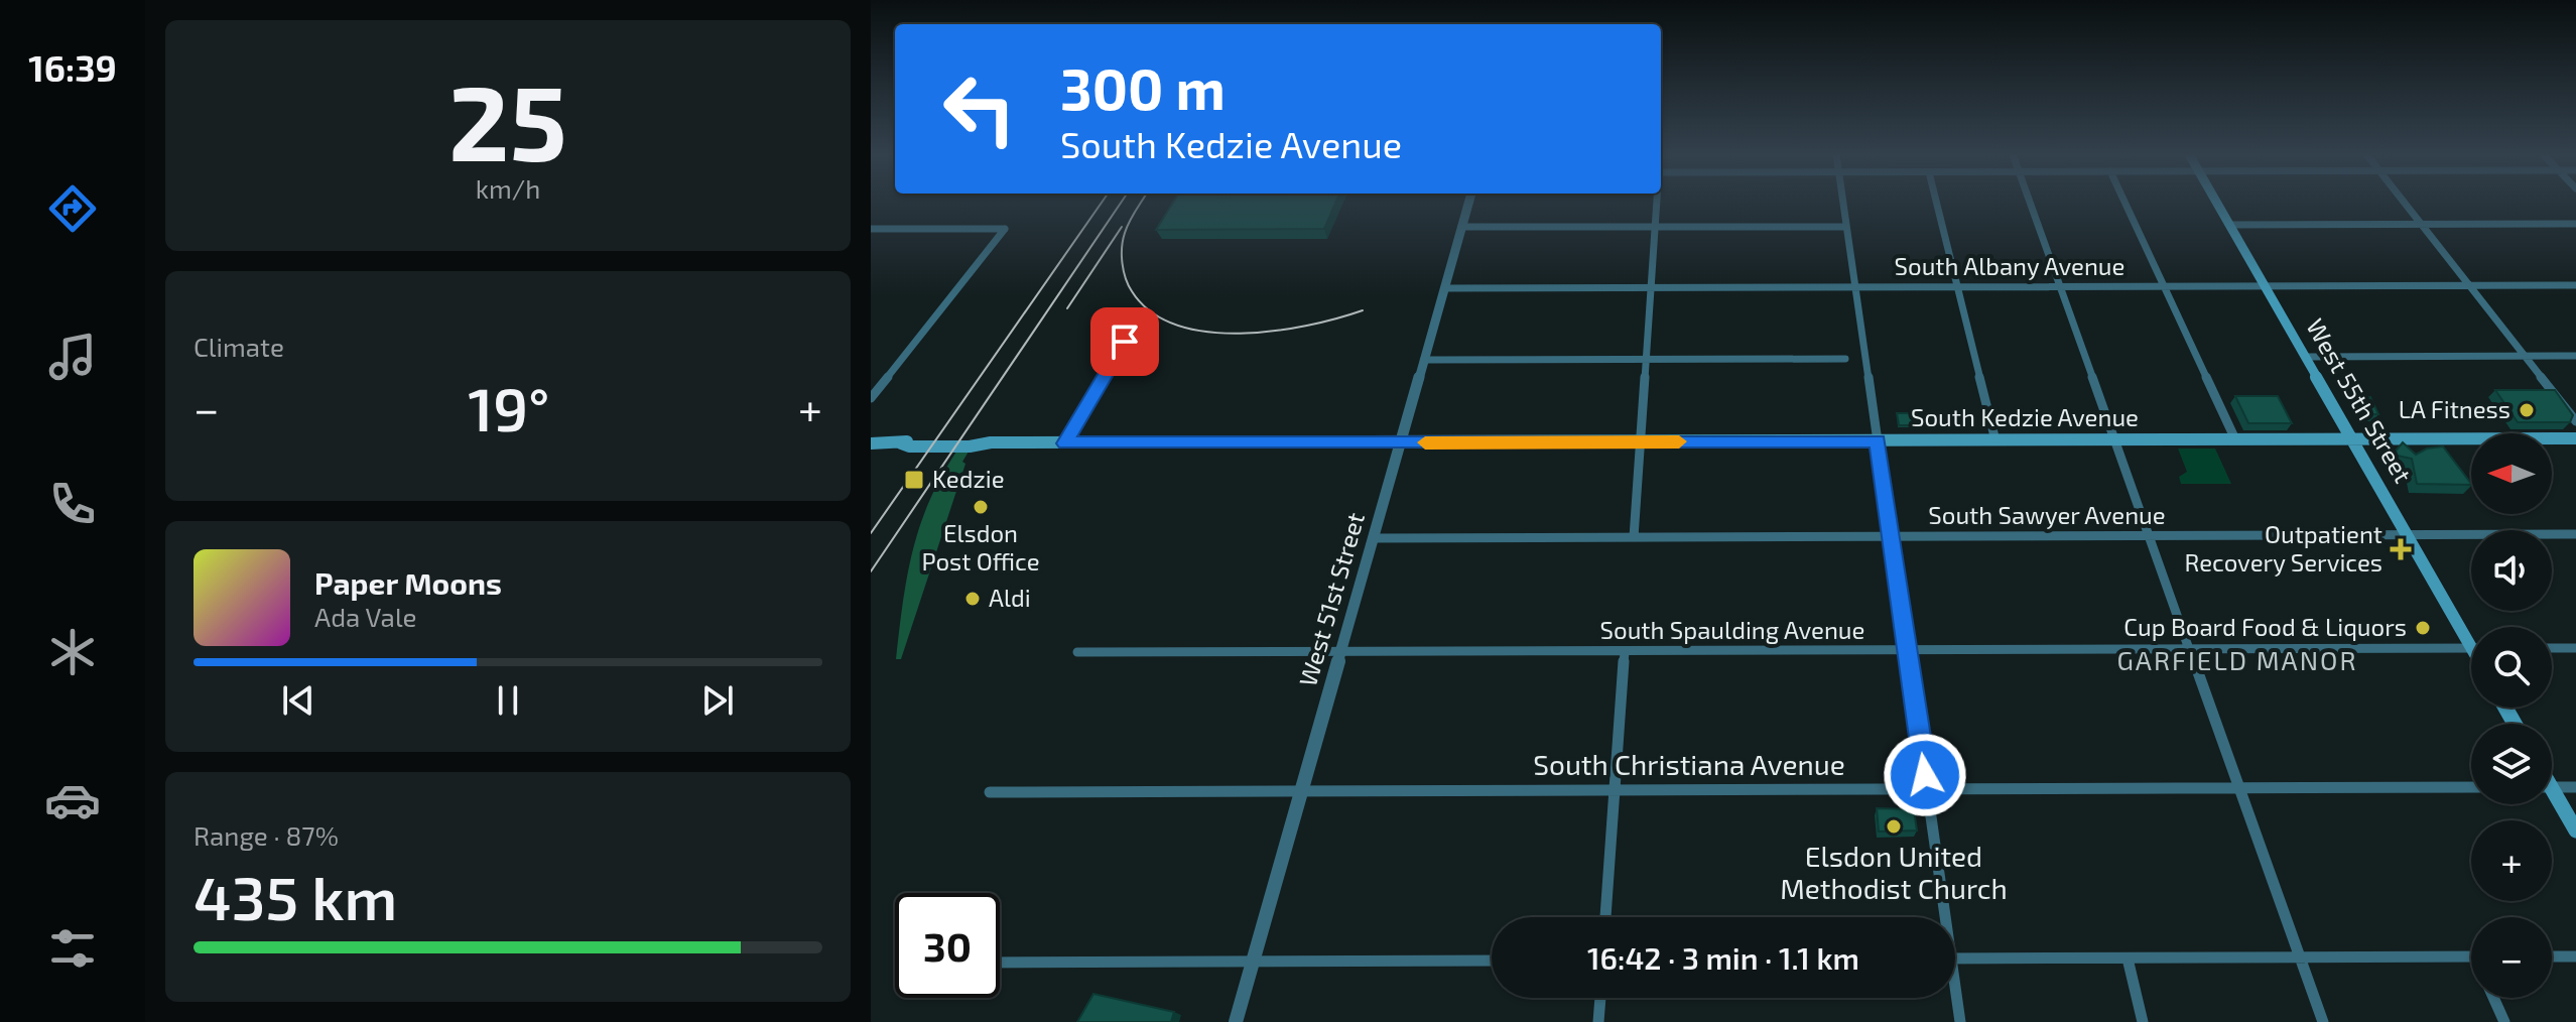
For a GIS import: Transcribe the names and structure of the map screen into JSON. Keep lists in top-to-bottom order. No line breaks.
{"streets":{"main road":["West 55th Street","South Kedzie Avenue"],"street":["South Albany Avenue","South Sawyer Avenue","West 51st Street","South Spaulding Avenue","South Christiana Avenue"]},"crossings":[["South Albany Avenue","West 55th Street"],["South Albany Avenue","West 51st Street"],["West 55th Street","South Kedzie Avenue"],["West 55th Street","South Sawyer Avenue"],["South Kedzie Avenue","West 51st Street"],["South Sawyer Avenue","West 51st Street"],["West 51st Street","South Spaulding Avenue"],["West 51st Street","South Christiana Avenue"]],"districts":["GARFIELD MANOR"],"places":{"other":["LA Fitness","Elsdon Post Office","Aldi","Cup Board Food & Liquors","Elsdon United Methodist Church"],"transit":["Kedzie"],"health":["Outpatient Recovery Services"]},"north":"left","page":{"tabs":"16:39","tile":[["25","km/h"],"Climate",["Range · 87%","435 km"]],"turn":["300 m","South Kedzie Avenue"],"heat":["−","19°","+"],"map_buttons":["+","−"],"song":["Paper Moons","Ada Vale"],"limit":"30","trip":"16:42 · 3 min · 1.1 km"}}
